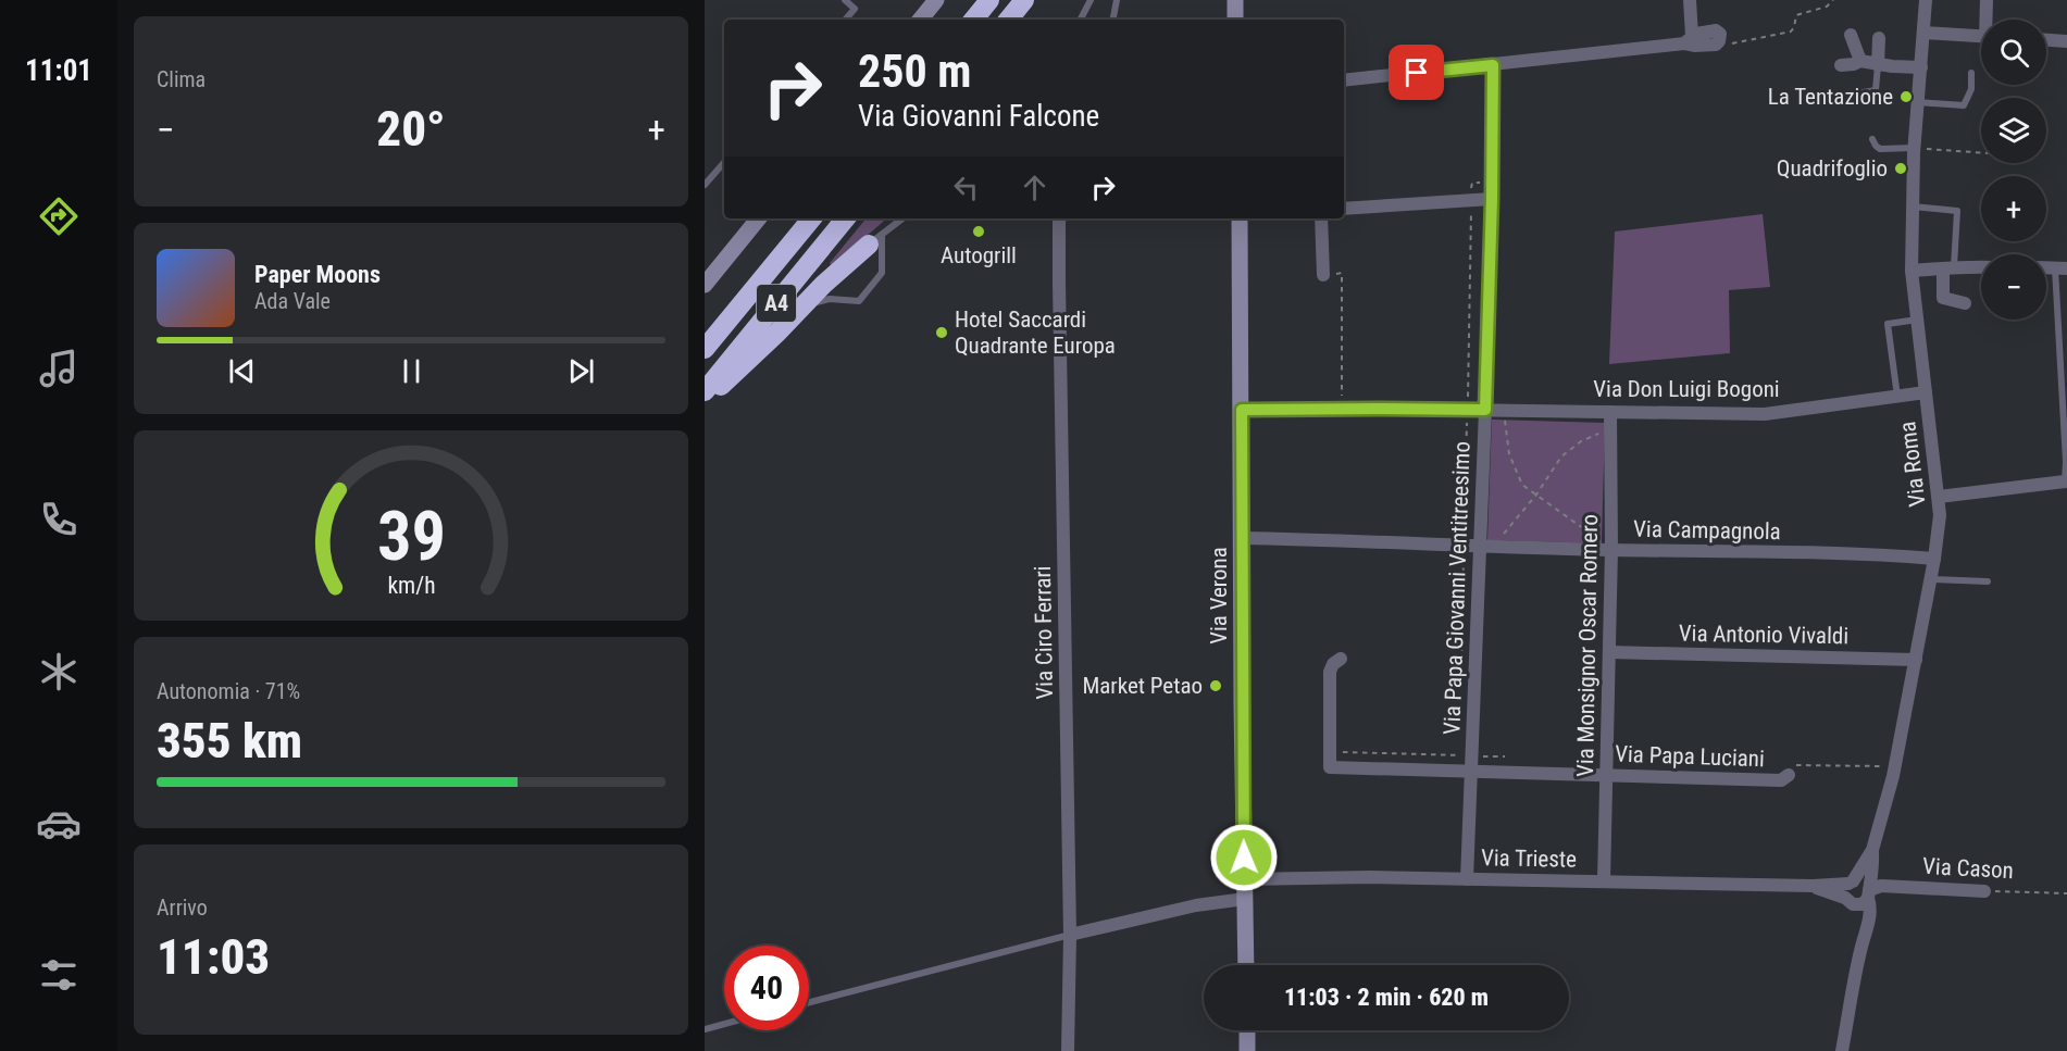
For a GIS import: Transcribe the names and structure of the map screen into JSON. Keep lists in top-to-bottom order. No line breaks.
{"streets":{"highway":["A4"],"street":["Via Don Luigi Bogoni","Via Roma","Via Campagnola","Via Papa Giovanni Ventitreesimo","Via Verona","Via Ciro Ferrari","Via Antonio Vivaldi","Via Monsignor Oscar Romero","Via Papa Luciani","Via Trieste","Via Cason"]},"crossings":[["Via Don Luigi Bogoni","Via Roma"],["Via Don Luigi Bogoni","Via Papa Giovanni Ventitreesimo"],["Via Don Luigi Bogoni","Via Verona"],["Via Don Luigi Bogoni","Via Monsignor Oscar Romero"],["Via Roma","Via Campagnola"],["Via Roma","Via Antonio Vivaldi"],["Via Roma","Via Trieste"],["Via Roma","Via Cason"],["Via Campagnola","Via Papa Giovanni Ventitreesimo"],["Via Campagnola","Via Verona"],["Via Campagnola","Via Monsignor Oscar Romero"],["Via Papa Giovanni Ventitreesimo","Via Papa Luciani"],["Via Papa Giovanni Ventitreesimo","Via Trieste"],["Via Verona","Via Trieste"],["Via Antonio Vivaldi","Via Monsignor Oscar Romero"],["Via Monsignor Oscar Romero","Via Papa Luciani"],["Via Monsignor Oscar Romero","Via Trieste"],["Via Trieste","Via Cason"]],"places":["La Tentazione","Quadrifoglio","Autogrill","Hotel Saccardi Quadrante Europa","Market Petao"],"page":{"tabs":"11:01","tile":["Clima",["Autonomia · 71%","355 km"],["Arrivo","11:03"]],"map_buttons":["+","−"],"turn":["250 m","Via Giovanni Falcone"],"heat":["−","20°","+"],"song":["Paper Moons","Ada Vale"],"limit":"40","trip":"11:03 · 2 min · 620 m","gauge":["39","km/h"]}}
